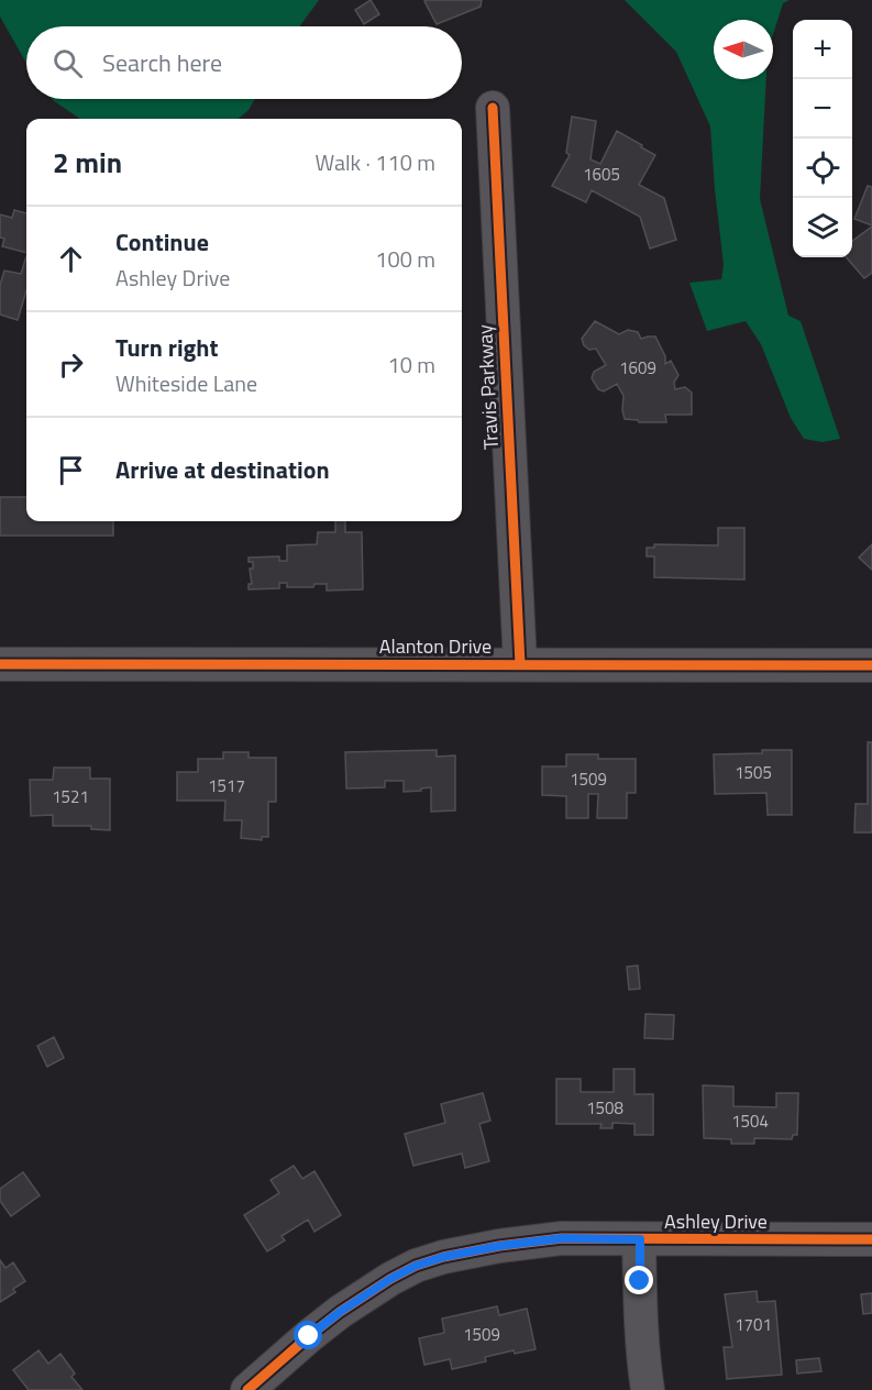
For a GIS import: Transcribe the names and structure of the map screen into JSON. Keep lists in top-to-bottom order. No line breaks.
{"streets":{"street":["Travis Parkway","Alanton Drive","Ashley Drive"]},"crossings":[["Travis Parkway","Alanton Drive"]],"house_numbers":["1605","1609","1505","1509","1517","1521","1508","1504","1701","1509"],"north":"left","page":{"map_buttons":["+","−"],"search":"Search here","heading":["2 min","Walk · 110 m"],"list":[["Continue","Ashley Drive","100 m"],["Turn right","Whiteside Lane","10 m"],"Arrive at destination"]}}
